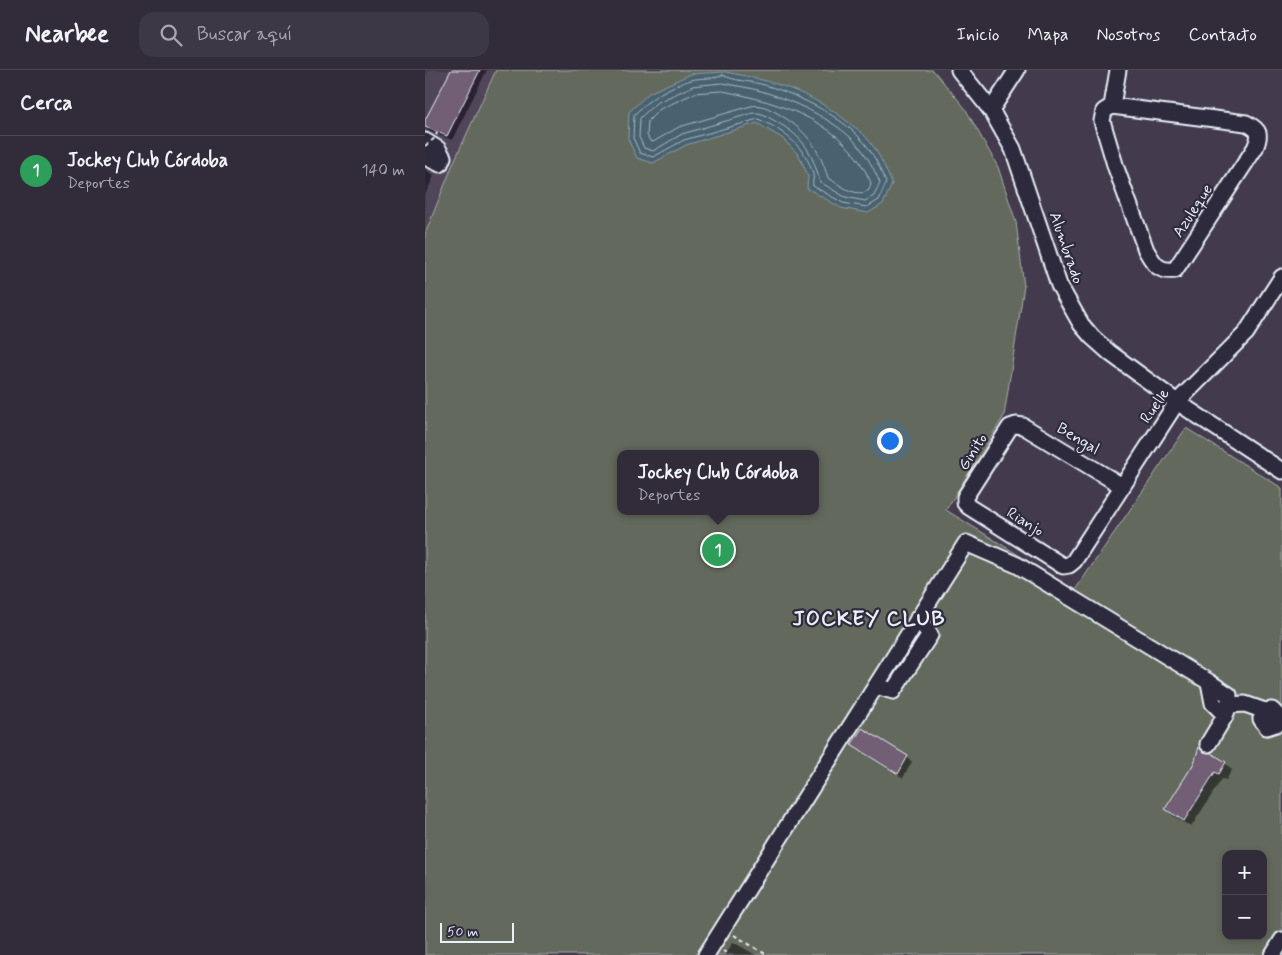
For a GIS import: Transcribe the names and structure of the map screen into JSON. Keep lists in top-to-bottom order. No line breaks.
{"streets":{"street":["Azuleque","Alumbrado","Ruelle","Bengal","Ginito","Rianjo"]},"crossings":[["Alumbrado","Ruelle"],["Ruelle","Bengal"],["Ruelle","Rianjo"],["Bengal","Ginito"],["Ginito","Rianjo"]],"districts":["JOCKEY CLUB"],"scale_bar":"50 m","page":{"header":"Nearbee","search":"Buscar aquí","nav":["Inicio","Mapa","Nosotros","Contacto"],"heading":"Cerca","list":[{"mark":"1","name":"Jockey Club Córdoba","note":"Deportes","value":"140 m"}],"popup":["Jockey Club Córdoba","Deportes"],"pins":"1","map_buttons":["+","−"],"scale":"50 m"}}
